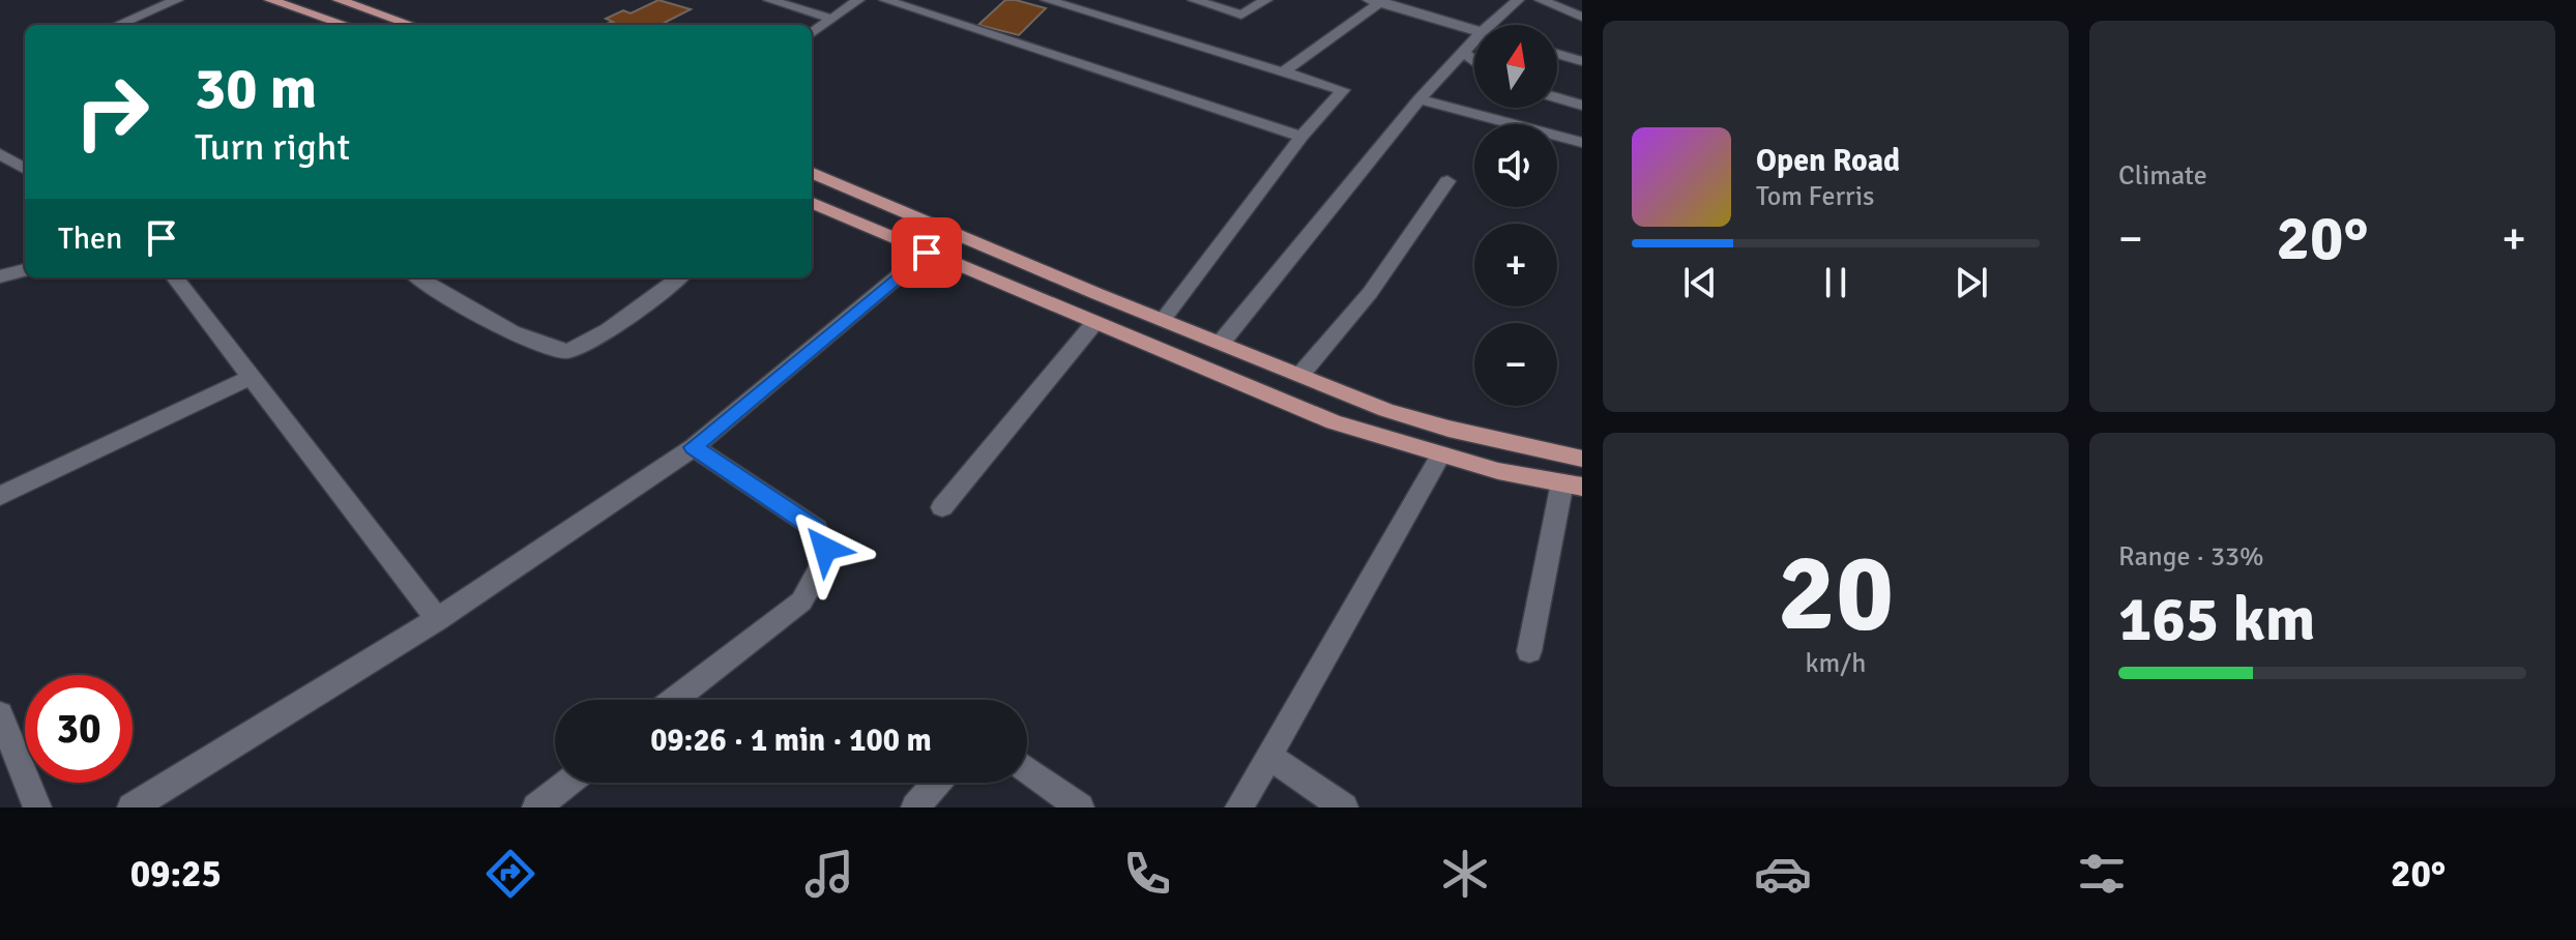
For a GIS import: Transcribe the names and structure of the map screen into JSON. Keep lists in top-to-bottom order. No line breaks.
{"north":"top","page":{"tile":["Climate",["20","km/h"],["Range · 33%","165 km"]],"map_buttons":["+","−"],"turn":["30 m","Turn right"],"song":["Open Road","Tom Ferris"],"then":"Then","heat":["−","20°","+"],"limit":"30","trip":"09:26 · 1 min · 100 m","tabs":["09:25","20°"]}}
